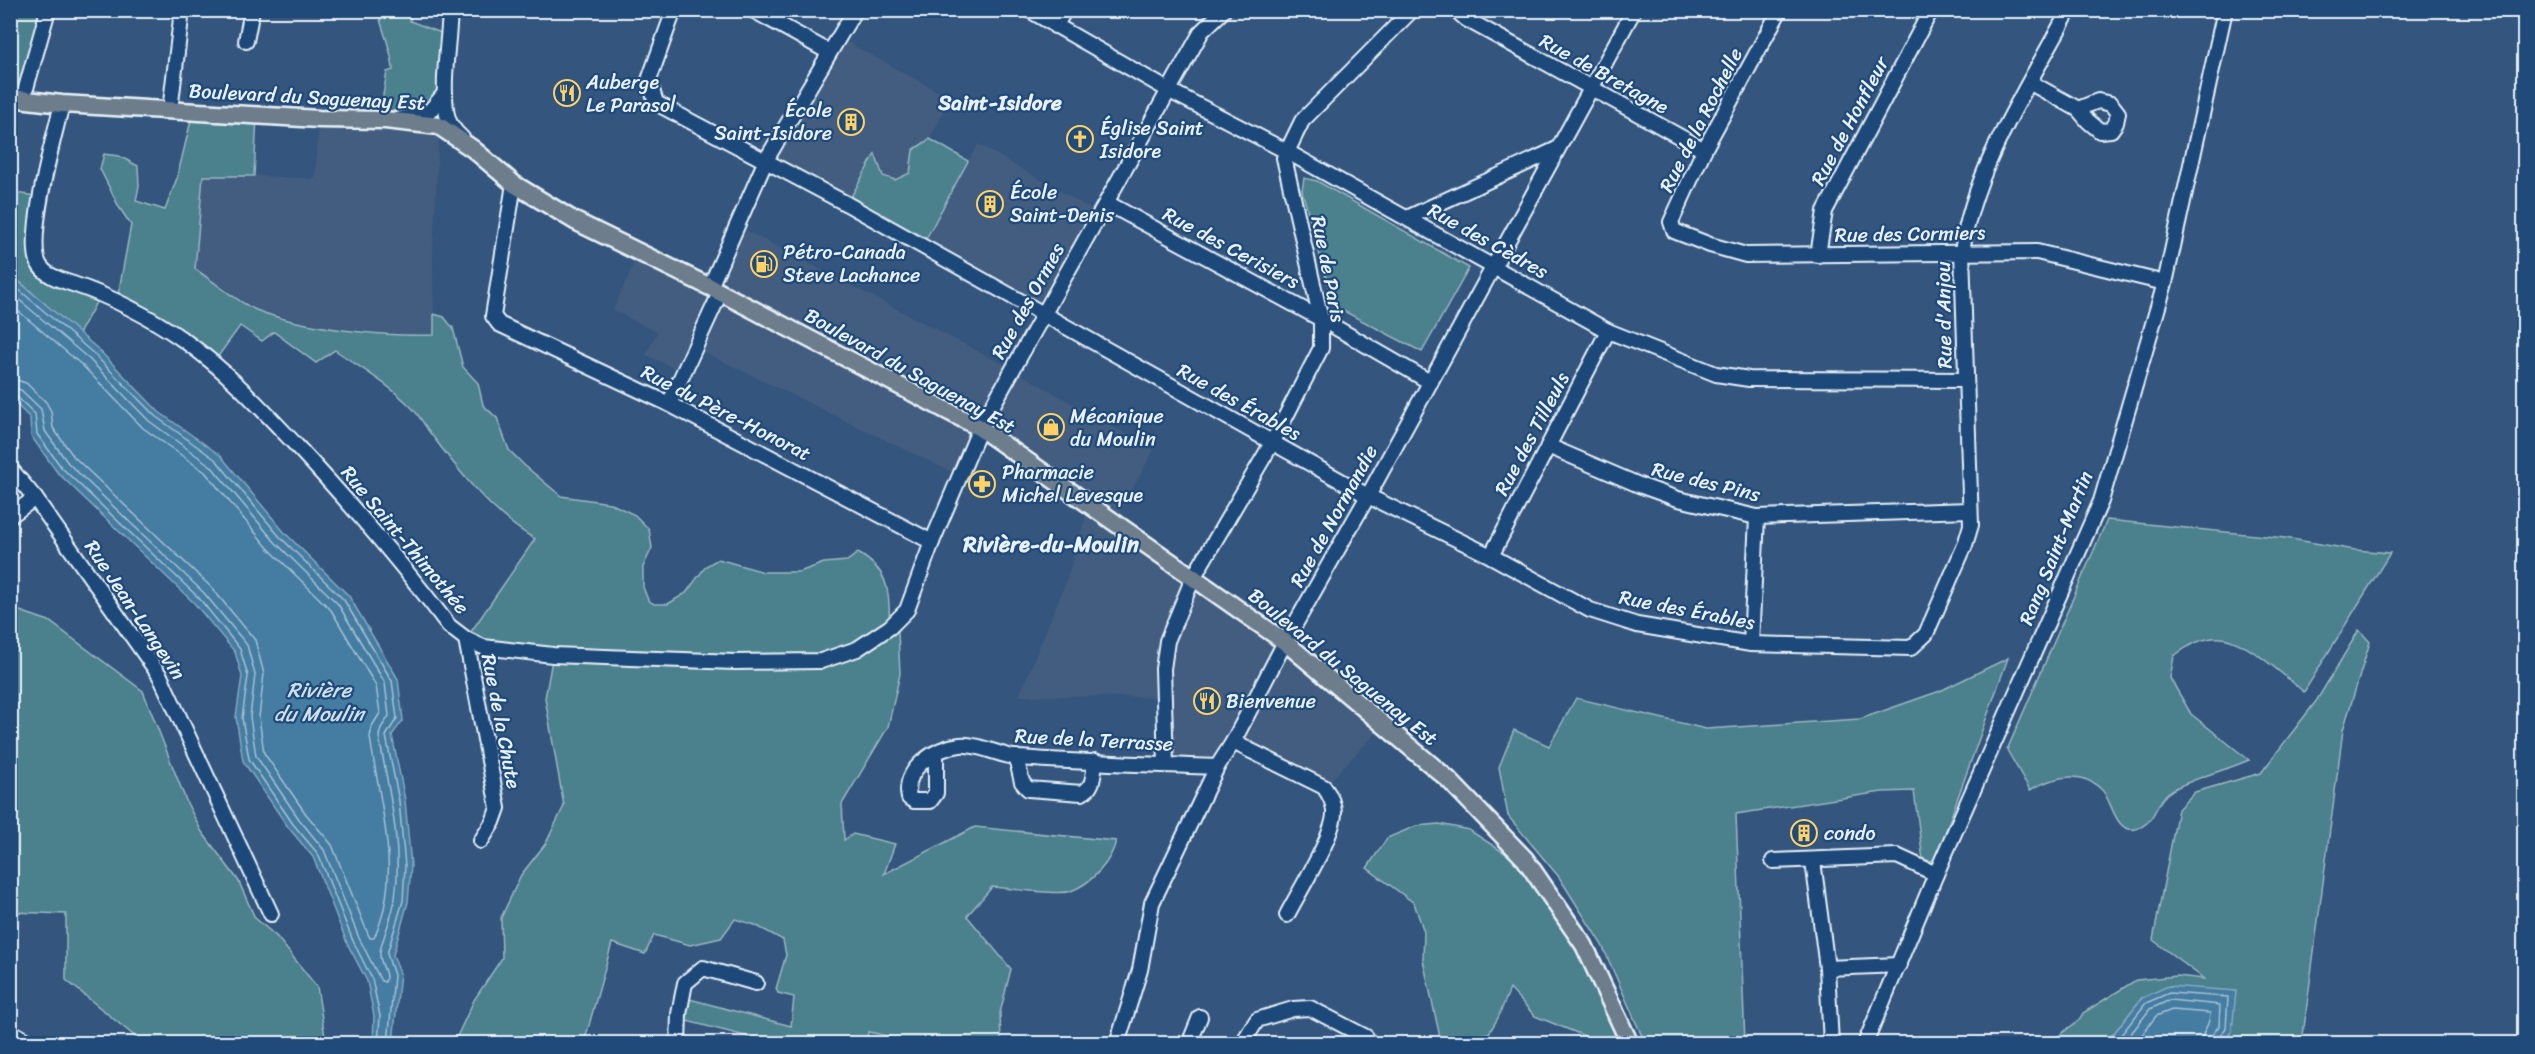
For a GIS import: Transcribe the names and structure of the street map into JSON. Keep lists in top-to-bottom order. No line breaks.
{"streets":{"main road":["Boulevard du Saguenay Est"],"street":["Rue de Bretagne","Rue de la Rochelle","Rue de Honfleur","Rue des Cormiers","Rue des Cèdres","Rue des Cerisiers","Rue de Paris","Rue des Ormes","Rue d'Anjou","Rue des Érables","Rue du Père-Honorat","Rue des Tilleuls","Rue des Pins","Rue de Normandie","Rue Saint-Thimothée","Rang Saint-Martin","Rue Jean-Langevin","Rue de la Chute","Rue de la Terrasse"]},"crossings":[["Rue de Bretagne","Rue de la Rochelle"],["Rue de Bretagne","Rue de Normandie"],["Boulevard du Saguenay Est","Rue de Paris"],["Boulevard du Saguenay Est","Rue des Ormes"],["Boulevard du Saguenay Est","Rue du Père-Honorat"],["Boulevard du Saguenay Est","Rue de Normandie"],["Boulevard du Saguenay Est","Rue Saint-Thimothée"],["Rue de la Rochelle","Rue des Cormiers"],["Rue de Honfleur","Rue des Cormiers"],["Rue des Cormiers","Rue d'Anjou"],["Rue des Cormiers","Rang Saint-Martin"],["Rue des Cèdres","Rue de Paris"],["Rue des Cèdres","Rue des Ormes"],["Rue des Cèdres","Rue d'Anjou"],["Rue des Cèdres","Rue des Tilleuls"],["Rue des Cèdres","Rue de Normandie"],["Rue des Cerisiers","Rue de Paris"],["Rue des Cerisiers","Rue des Ormes"],["Rue des Cerisiers","Rue de Normandie"],["Rue de Paris","Rue des Érables"],["Rue de Paris","Rue de la Terrasse"],["Rue des Ormes","Rue des Érables"],["Rue des Ormes","Rue Saint-Thimothée"],["Rue d'Anjou","Rue des Érables"],["Rue d'Anjou","Rue des Pins"],["Rue des Érables","Rue des Tilleuls"],["Rue des Érables","Rue de Normandie"],["Rue du Père-Honorat","Rue Saint-Thimothée"],["Rue des Tilleuls","Rue des Pins"],["Rue de Normandie","Rue de la Terrasse"],["Rue Saint-Thimothée","Rue de la Chute"]],"districts":["Saint-Isidore","Rivière-du-Moulin"],"water":["Rivière du Moulin"],"places":{"restaurant":["Auberge Le Parasol","Bienvenue"],"building":["École Saint-Isidore","École Saint-Denis","condo"],"church":["Église Saint Isidore"],"fuel station":["Pétro-Canada Steve Lachance"],"shop":["Mécanique du Moulin"],"pharmacy":["Pharmacie Michel Levesque"]}}
